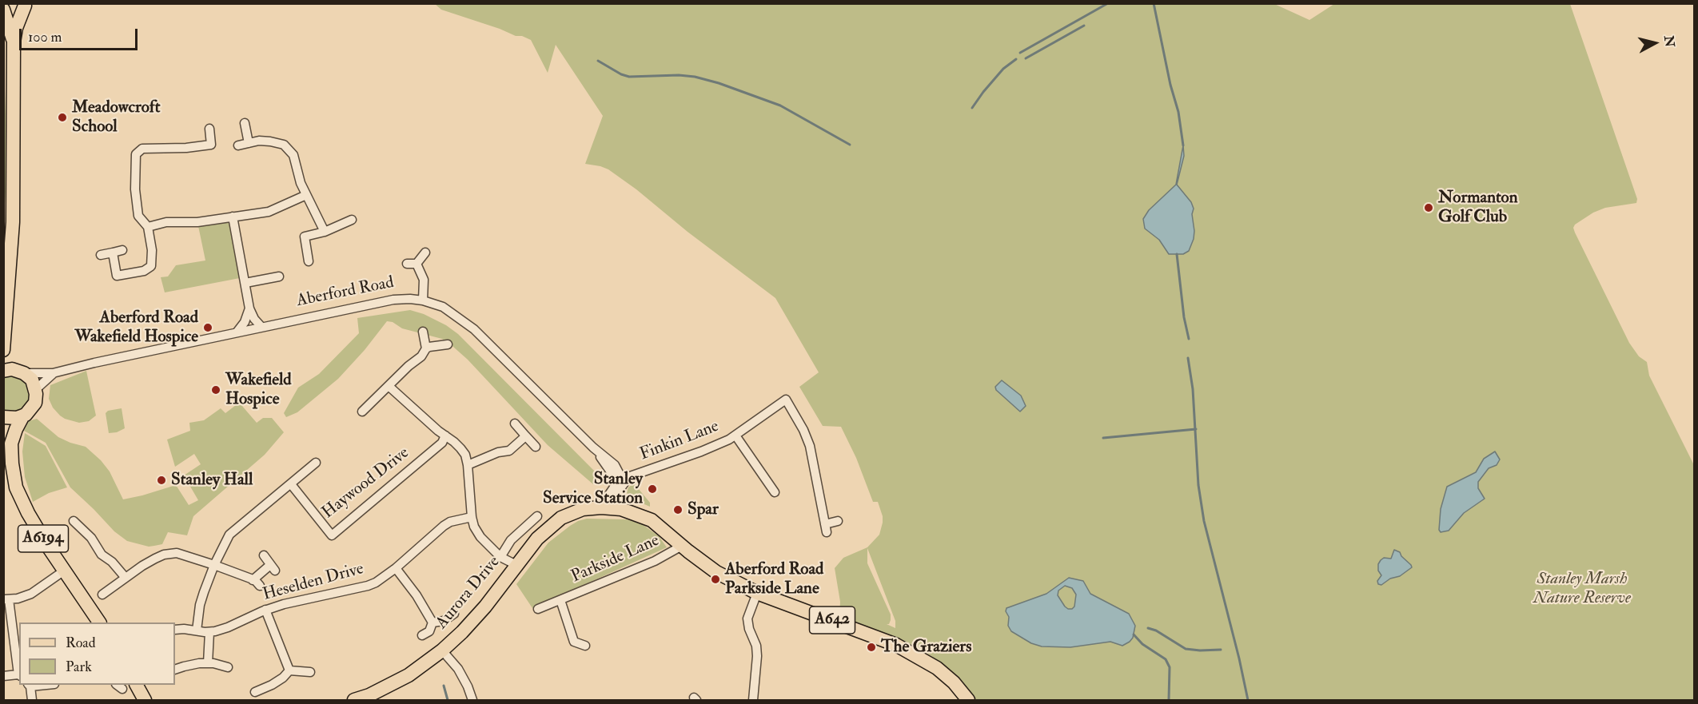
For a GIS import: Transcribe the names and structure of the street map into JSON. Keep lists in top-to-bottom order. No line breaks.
{"streets":{"main road":["A6194","Aurora Drive","A642"],"street":["Aberford Road","Finkin Lane","Haywood Drive","Parkside Lane","Heselden Drive"]},"crossings":[["Aberford Road","Finkin Lane"],["Aberford Road","A6194"],["Parkside Lane","A642"],["Aurora Drive","A642"]],"parks":["Stanley Marsh Nature Reserve"],"places":["Meadowcroft School","Normanton Golf Club","Aberford Road Wakefield Hospice","Wakefield Hospice","Stanley Hall","Stanley Service Station","Spar","Aberford Road Parkside Lane","The Graziers"],"legend":["Road","Park"],"scale_bar":"100 m","north":"right"}
